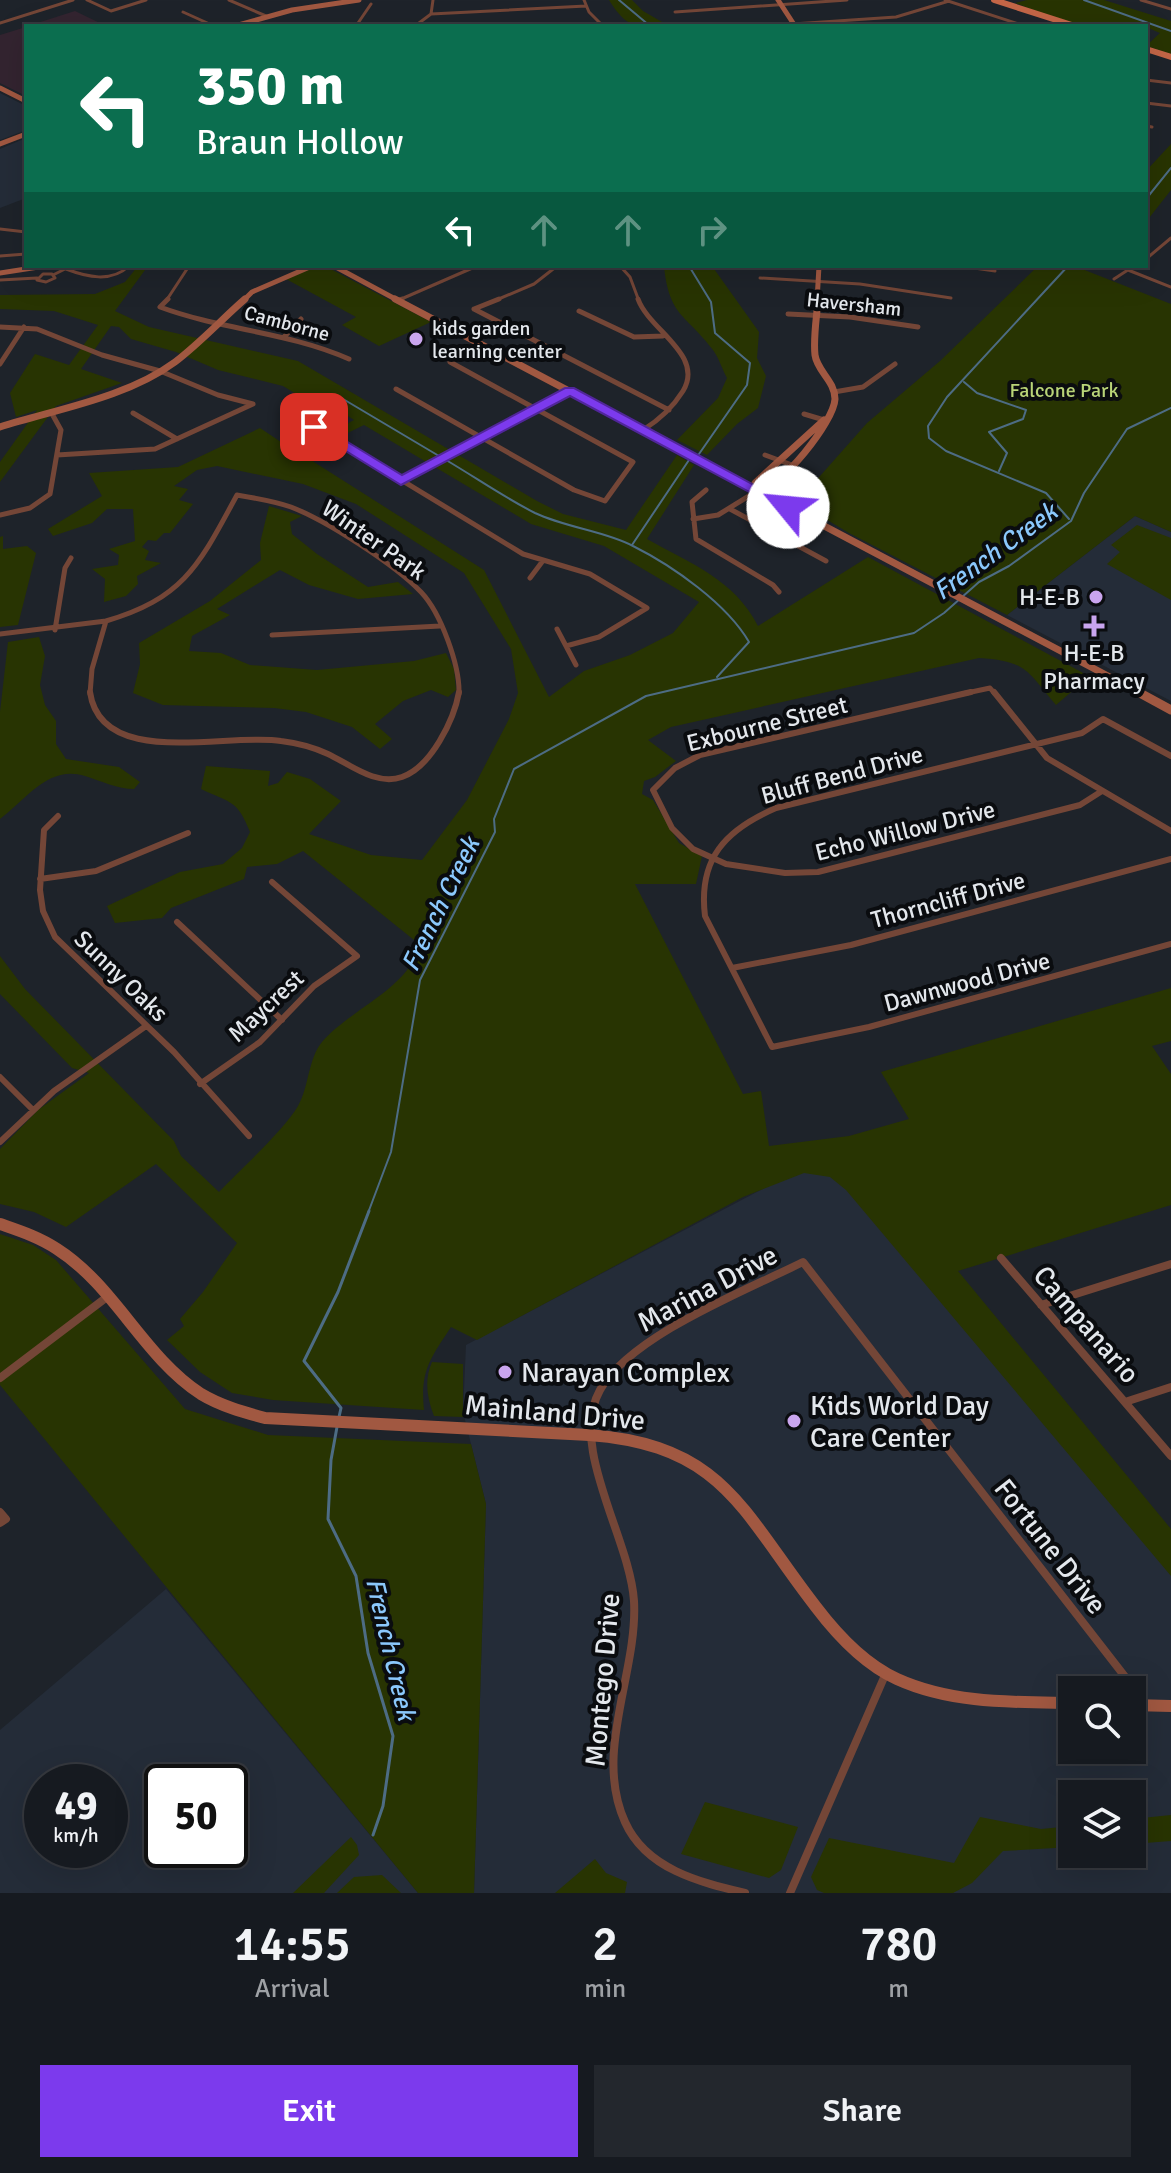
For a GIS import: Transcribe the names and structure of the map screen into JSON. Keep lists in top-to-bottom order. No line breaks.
{"streets":{"main road":["Mainland Drive"],"street":["Haversham","Camborne","Winter Park","Exbourne Street","Bluff Bend Drive","Echo Willow Drive","Thorncliff Drive","Sunny Oaks","Dawnwood Drive","Maycrest","Marina Drive","Campanario","Fortune Drive","Montego Drive"]},"crossings":[["Exbourne Street","Bluff Bend Drive"],["Exbourne Street","Echo Willow Drive"],["Bluff Bend Drive","Echo Willow Drive"],["Bluff Bend Drive","Thorncliff Drive"],["Bluff Bend Drive","Dawnwood Drive"],["Sunny Oaks","Maycrest"],["Marina Drive","Mainland Drive"],["Marina Drive","Fortune Drive"],["Marina Drive","Montego Drive"],["Mainland Drive","Montego Drive"]],"water":["French Creek"],"parks":["Falcone Park"],"places":{"other":["kids garden learning center","H-E-B","Narayan Complex","Kids World Day Care Center"],"health":["H-E-B Pharmacy"]},"page":{"turn":["350 m","Braun Hollow"],"speed":"49 km/h","limit":"50","eta":["14:55","Arrival","2","min","780","m"],"buttons":["Exit","Share"]}}
